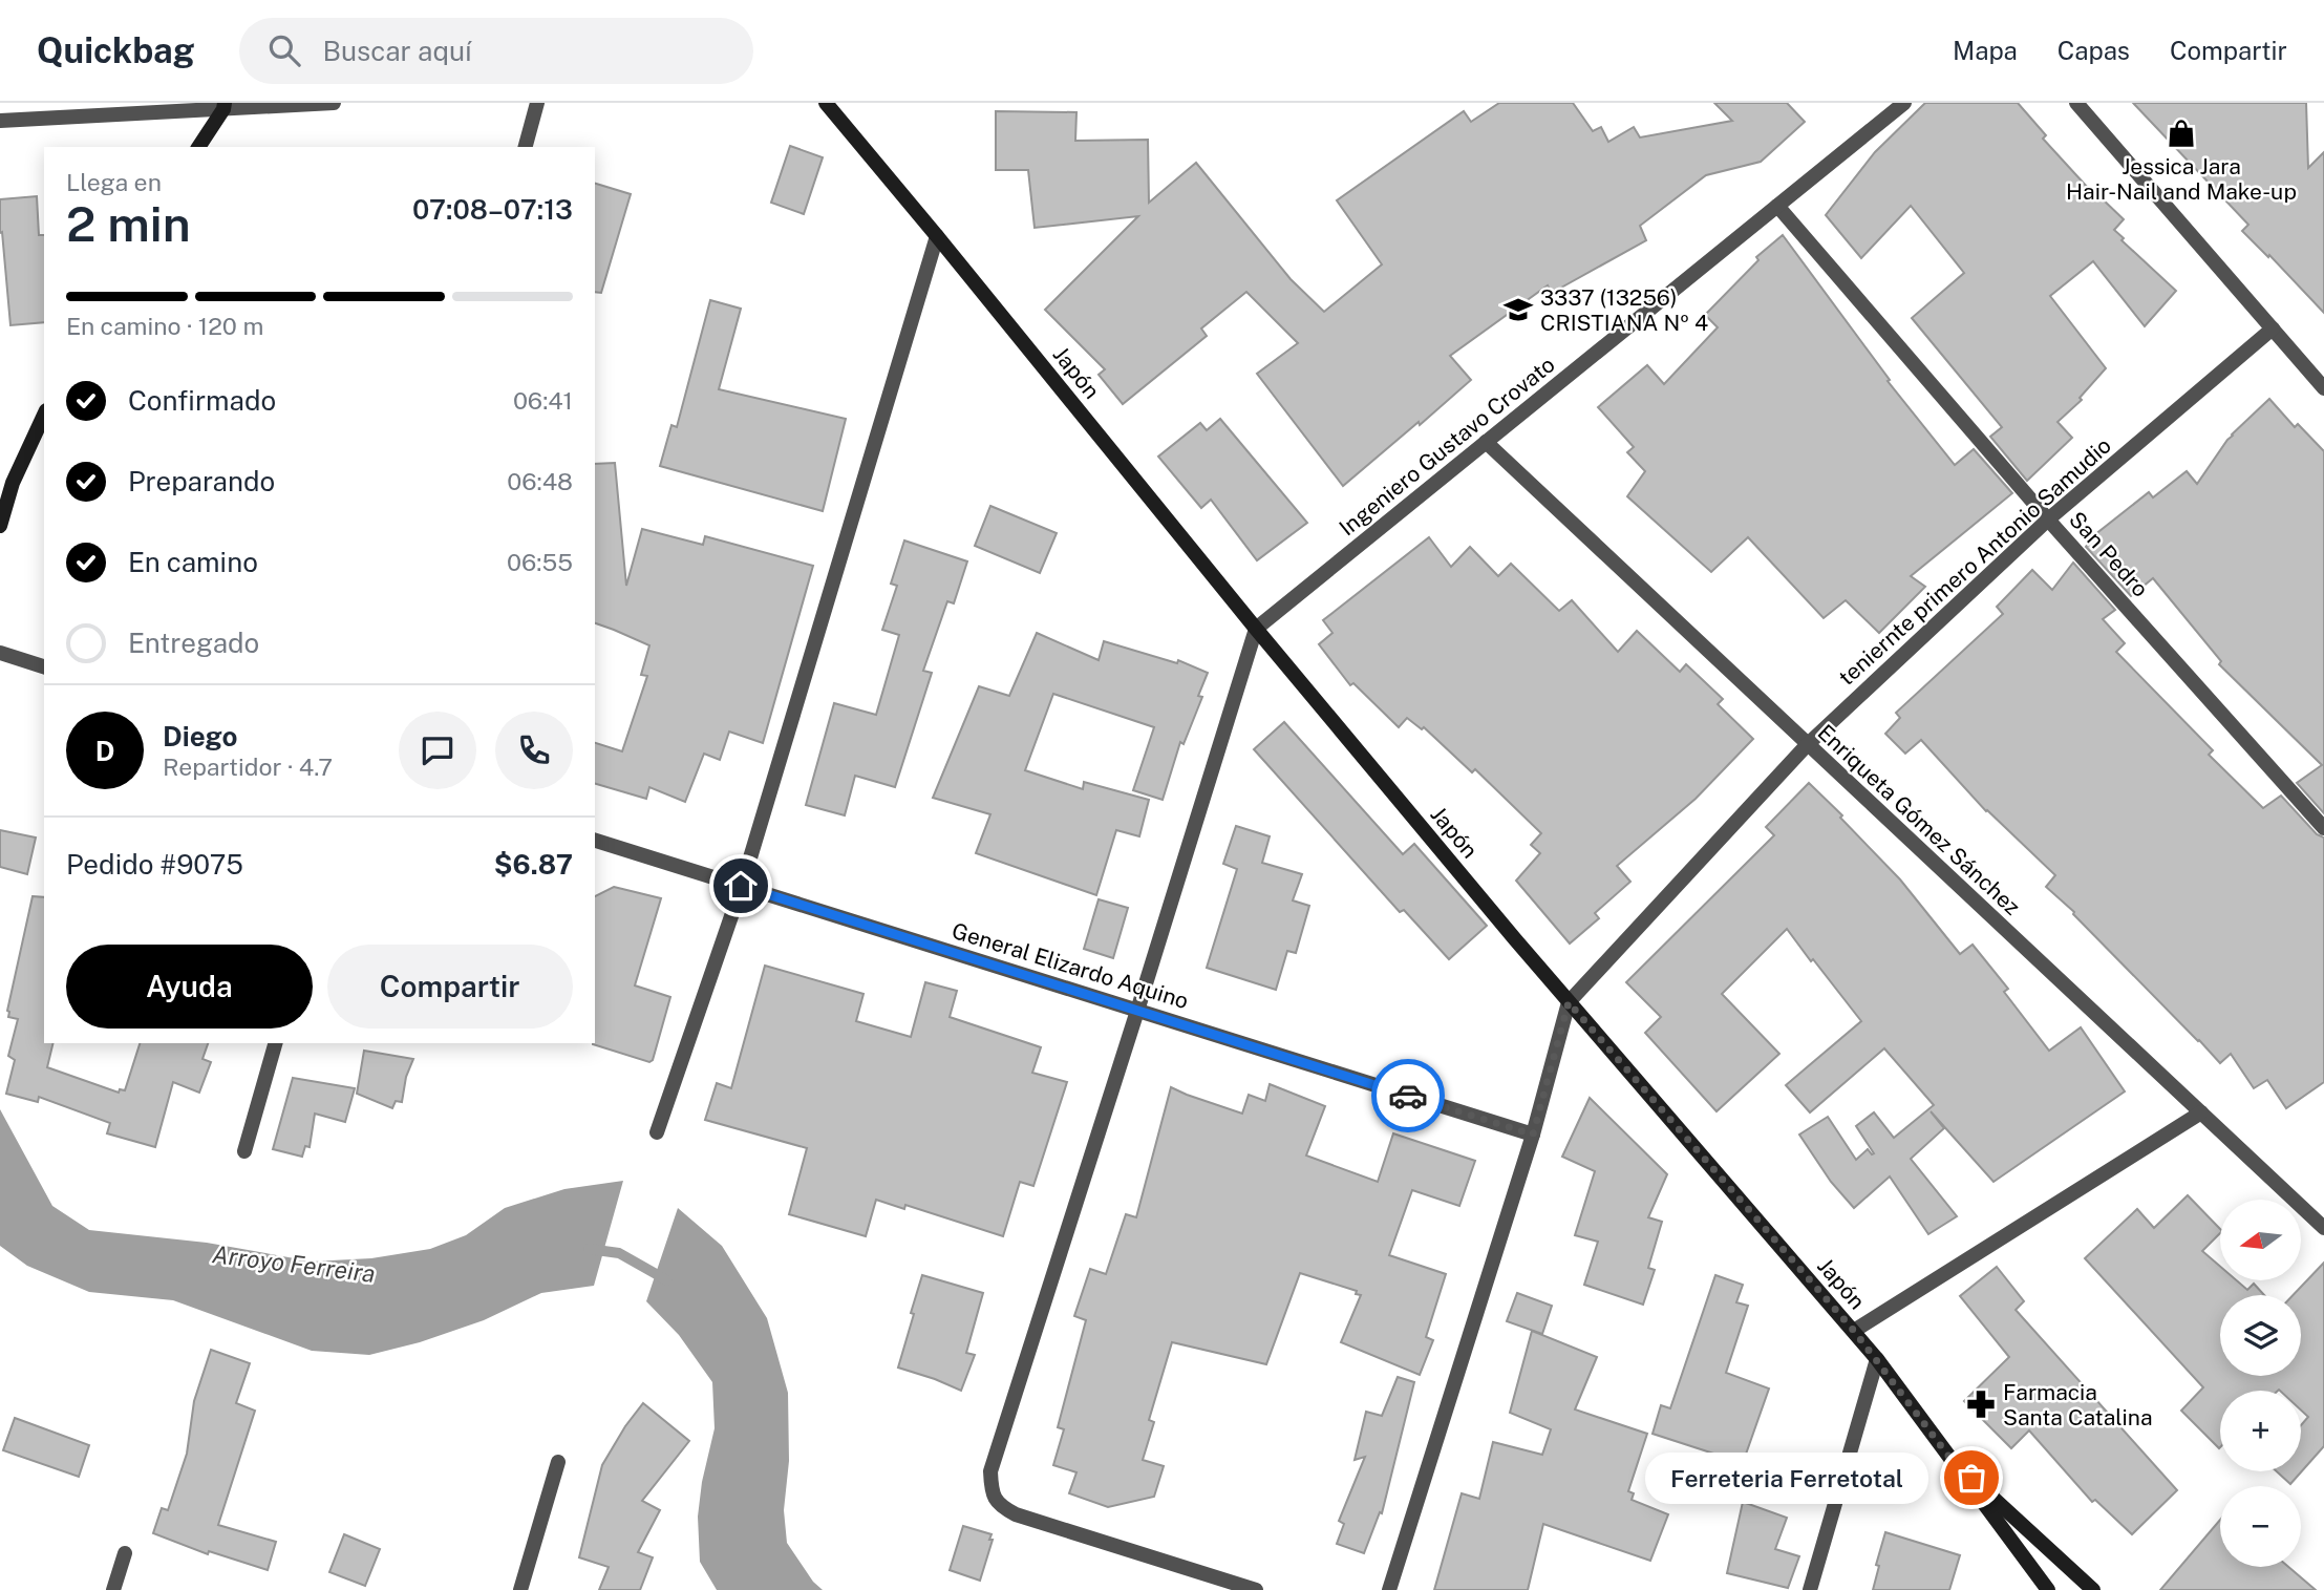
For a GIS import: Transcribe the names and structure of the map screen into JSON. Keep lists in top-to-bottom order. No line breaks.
{"streets":{"street":["Japón","Ingeniero Gustavo Crovato","San Pedro","teniernte primero Antonio Samudio","Enriqueta Gómez Sánchez","General Elizardo Aquino"]},"crossings":[["Japón","Ingeniero Gustavo Crovato"],["Japón","teniernte primero Antonio Samudio"],["Ingeniero Gustavo Crovato","San Pedro"],["Ingeniero Gustavo Crovato","Enriqueta Gómez Sánchez"],["San Pedro","teniernte primero Antonio Samudio"],["teniernte primero Antonio Samudio","Enriqueta Gómez Sánchez"]],"water":["Arroyo Ferreira"],"places":{"shop":["Jessica Jara Hair-Nail and Make-up"],"school or university":["3337 (13256) CRISTIANA Nº 4"],"pharmacy":["Farmacia Santa Catalina"],"other":["Ferreteria Ferretotal"]},"north":"left","page":{"header":"Quickbag","search":"Buscar aquí","nav":["Mapa","Capas","Compartir"],"heading":["2 min","Llega en","07:08–07:13"],"panel":["Diego","Repartidor · 4.7","Pedido #9075","$6.87"],"bar":"En camino · 120 m","list":[["Confirmado","06:41"],["Preparando","06:48"],["En camino","06:55"],"Entregado"],"round":"D","buttons":["Ayuda","Compartir"],"map_buttons":["+","−"],"bubble":"Ferreteria Ferretotal"}}
